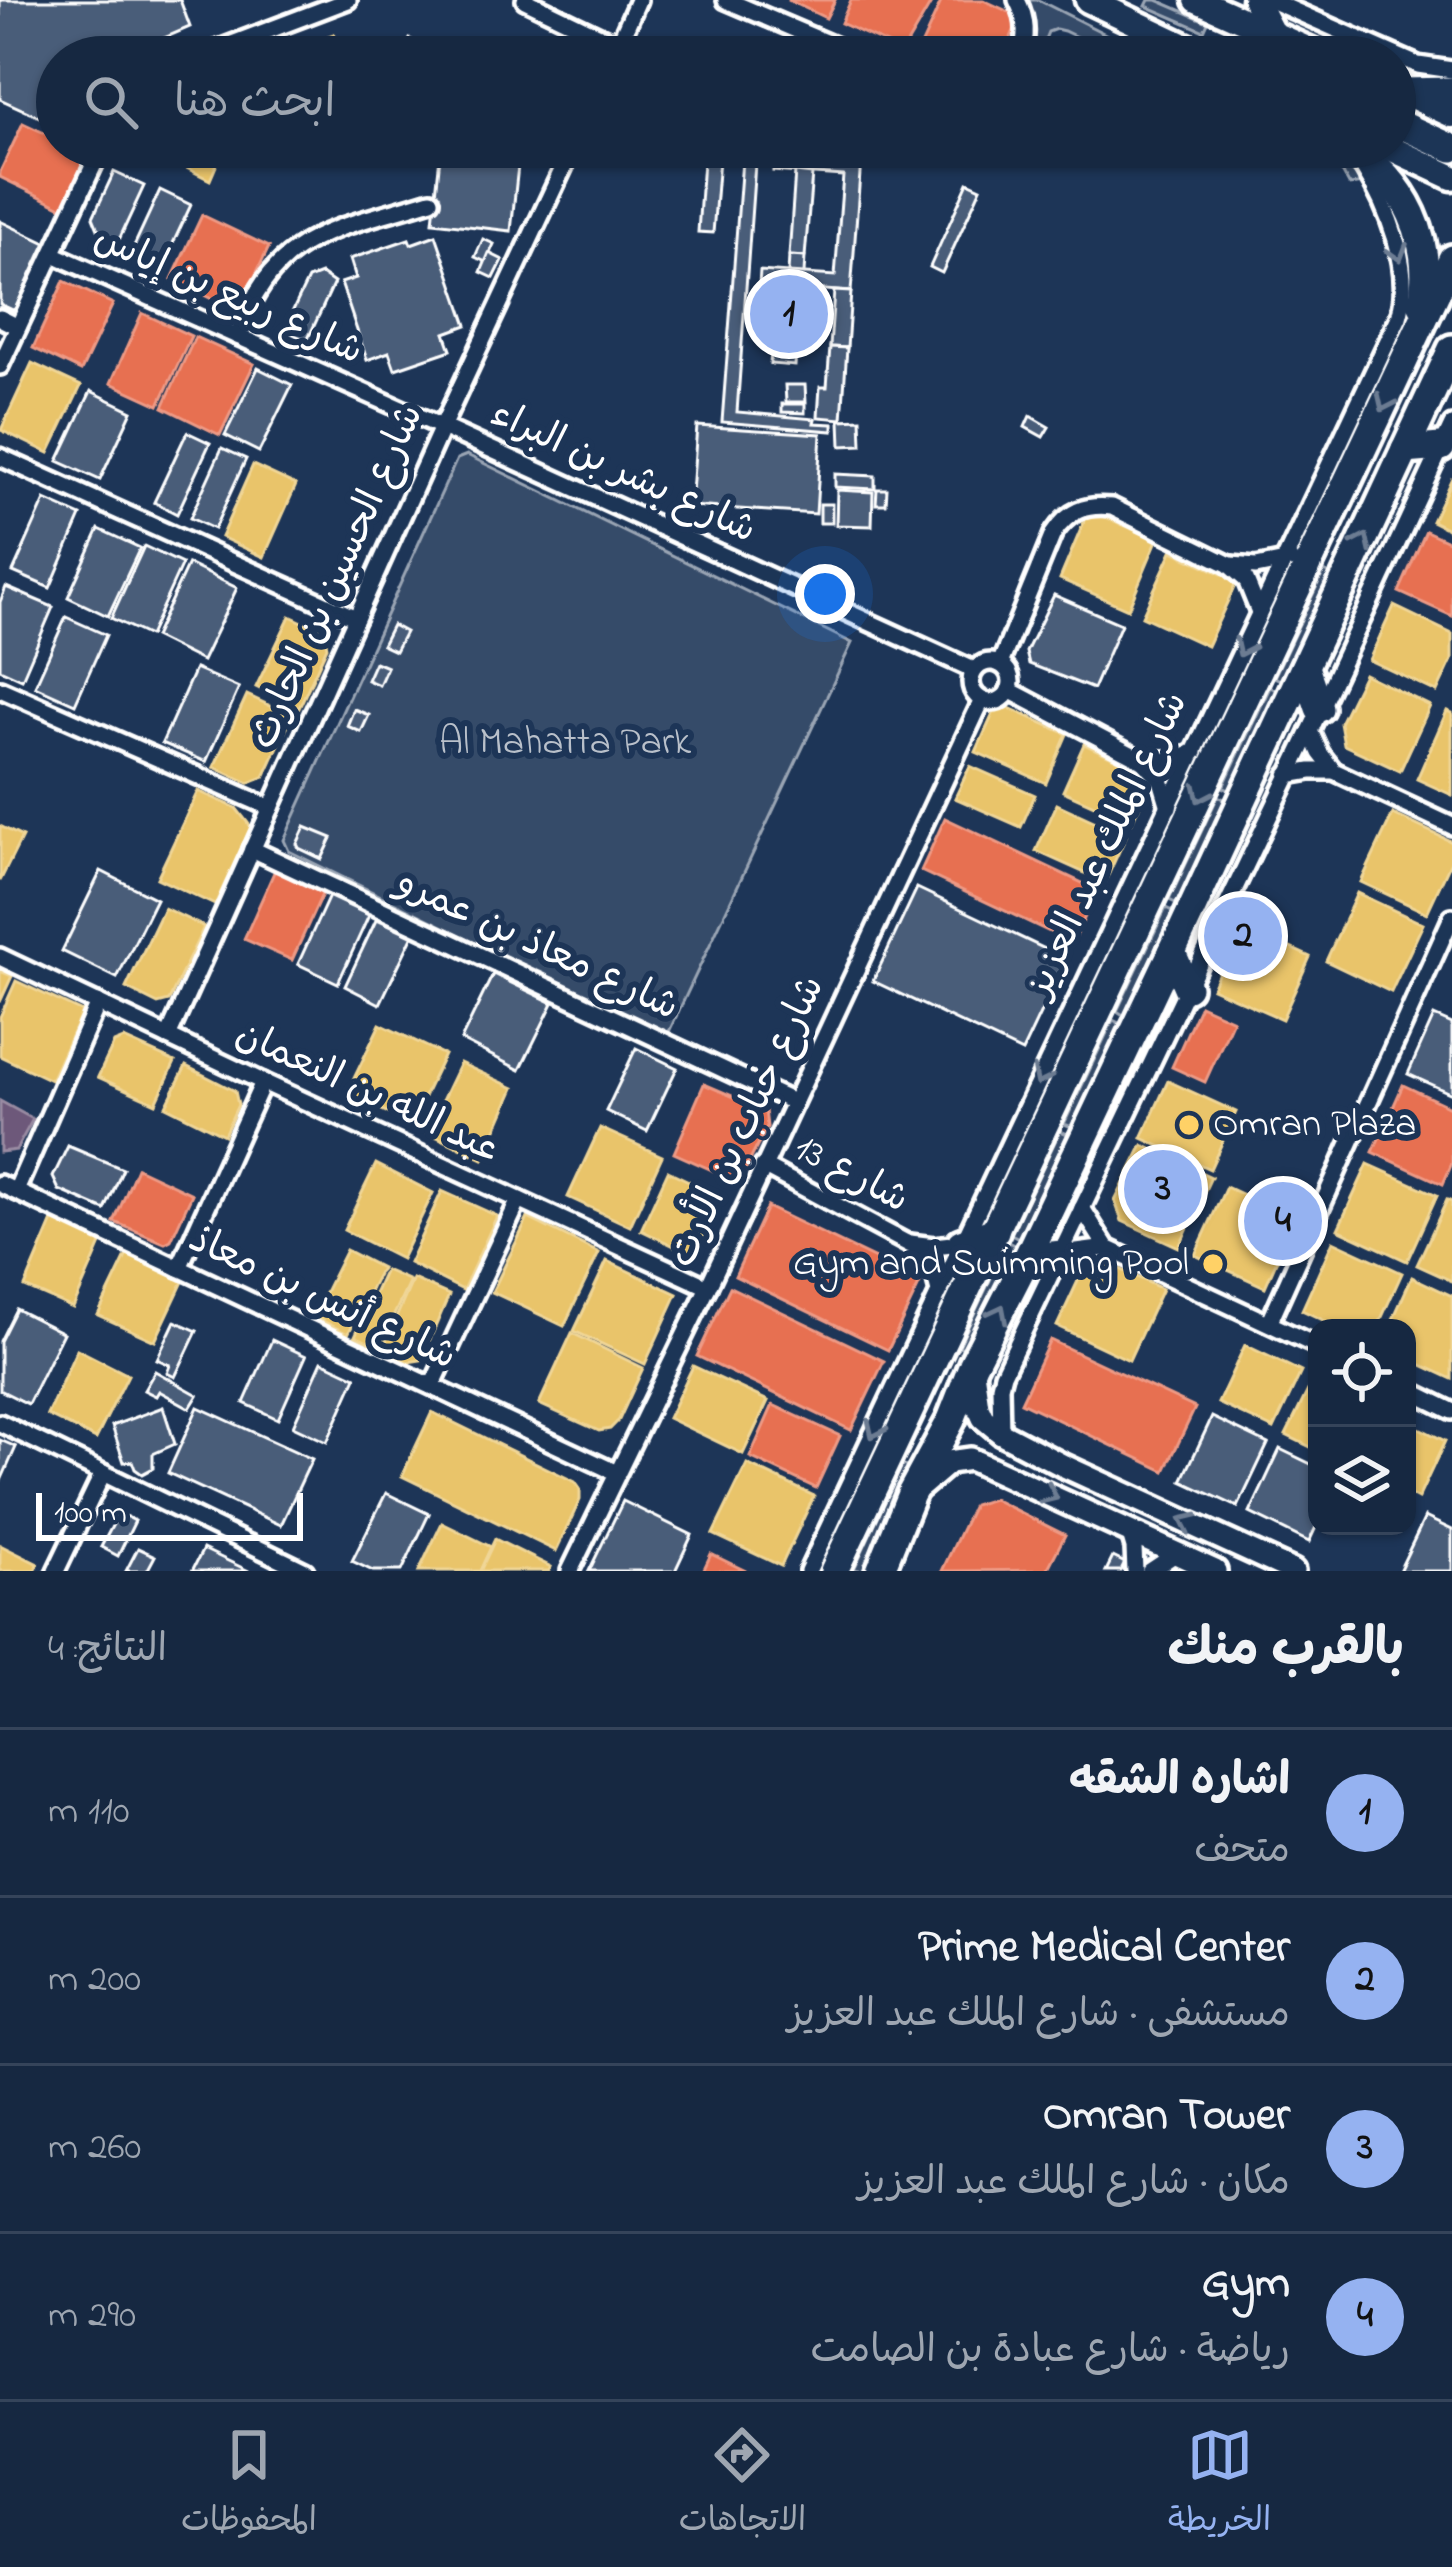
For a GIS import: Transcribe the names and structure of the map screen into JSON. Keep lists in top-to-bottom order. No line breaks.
{"streets":{"highway":["شارع الملك عبد العزيز"],"street":["شارع ربيع بن إياس","شارع بشر بن البراء","شارع الحسين بن الحارث","شارع معاذ بن عمرو","عبد الله بن النعمان","شارع خباب بن الأرت","شارع 13","شارع أنس بن معاذ"]},"crossings":[["شارع ربيع بن إياس","شارع بشر بن البراء"],["شارع ربيع بن إياس","شارع الحسين بن الحارث"],["شارع بشر بن البراء","شارع الحسين بن الحارث"],["شارع بشر بن البراء","شارع خباب بن الأرت"],["شارع الحسين بن الحارث","شارع معاذ بن عمرو"],["شارع الحسين بن الحارث","عبد الله بن النعمان"],["شارع الملك عبد العزيز","شارع 13"],["شارع معاذ بن عمرو","شارع خباب بن الأرت"],["عبد الله بن النعمان","شارع خباب بن الأرت"],["شارع خباب بن الأرت","شارع 13"],["شارع خباب بن الأرت","شارع أنس بن معاذ"]],"parks":["Al Mahatta Park"],"places":["Omran Plaza","Gym and Swimming Pool"],"scale_bar":"100 m","page":{"search":"ابحث هنا","pins":["1","2","3","4"],"scale":"100 m","heading":["بالقرب منك","النتائج: 4"],"list":[{"mark":"1","name":"اشاره الشقه","note":"متحف","value":"110 m"},{"mark":"2","name":"Prime Medical Center","note":"مستشفى · شارع الملك عبد العزيز","value":"200 m"},{"mark":"3","name":"Omran Tower","note":"مكان · شارع الملك عبد العزيز","value":"260 m"},{"mark":"4","name":"Gym","note":"رياضة · شارع عبادة بن الصامت","value":"290 m"}],"nav":["الخريطة","الاتجاهات","المحفوظات"]}}
